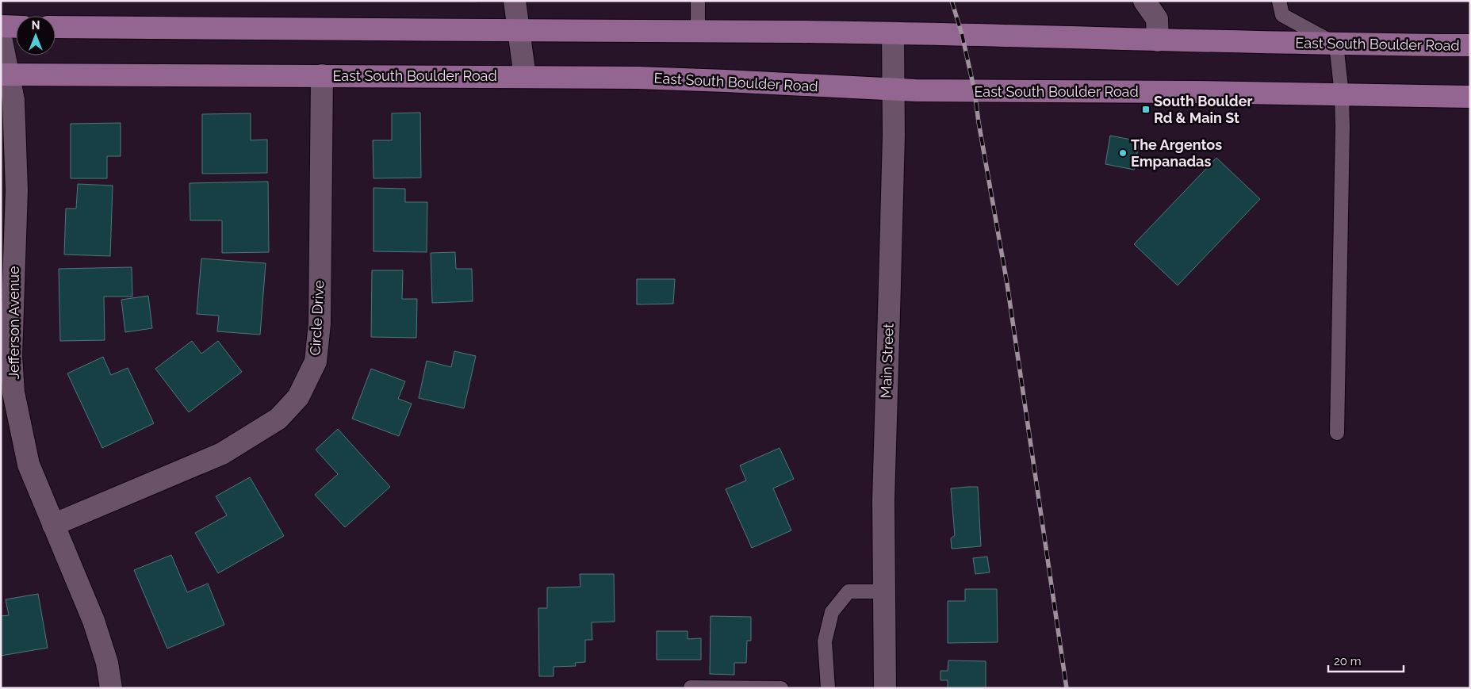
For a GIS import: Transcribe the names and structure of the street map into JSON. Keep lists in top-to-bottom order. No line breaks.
{"streets":{"main road":["East South Boulder Road"],"street":["Circle Drive","Jefferson Avenue","Main Street"]},"crossings":[["East South Boulder Road","Circle Drive"],["East South Boulder Road","Jefferson Avenue"],["East South Boulder Road","Main Street"],["Circle Drive","Jefferson Avenue"]],"places":{"transit":["South Boulder Rd & Main St"],"other":["The Argentos Empanadas"]},"scale_bar":"20 m","north":"top"}
